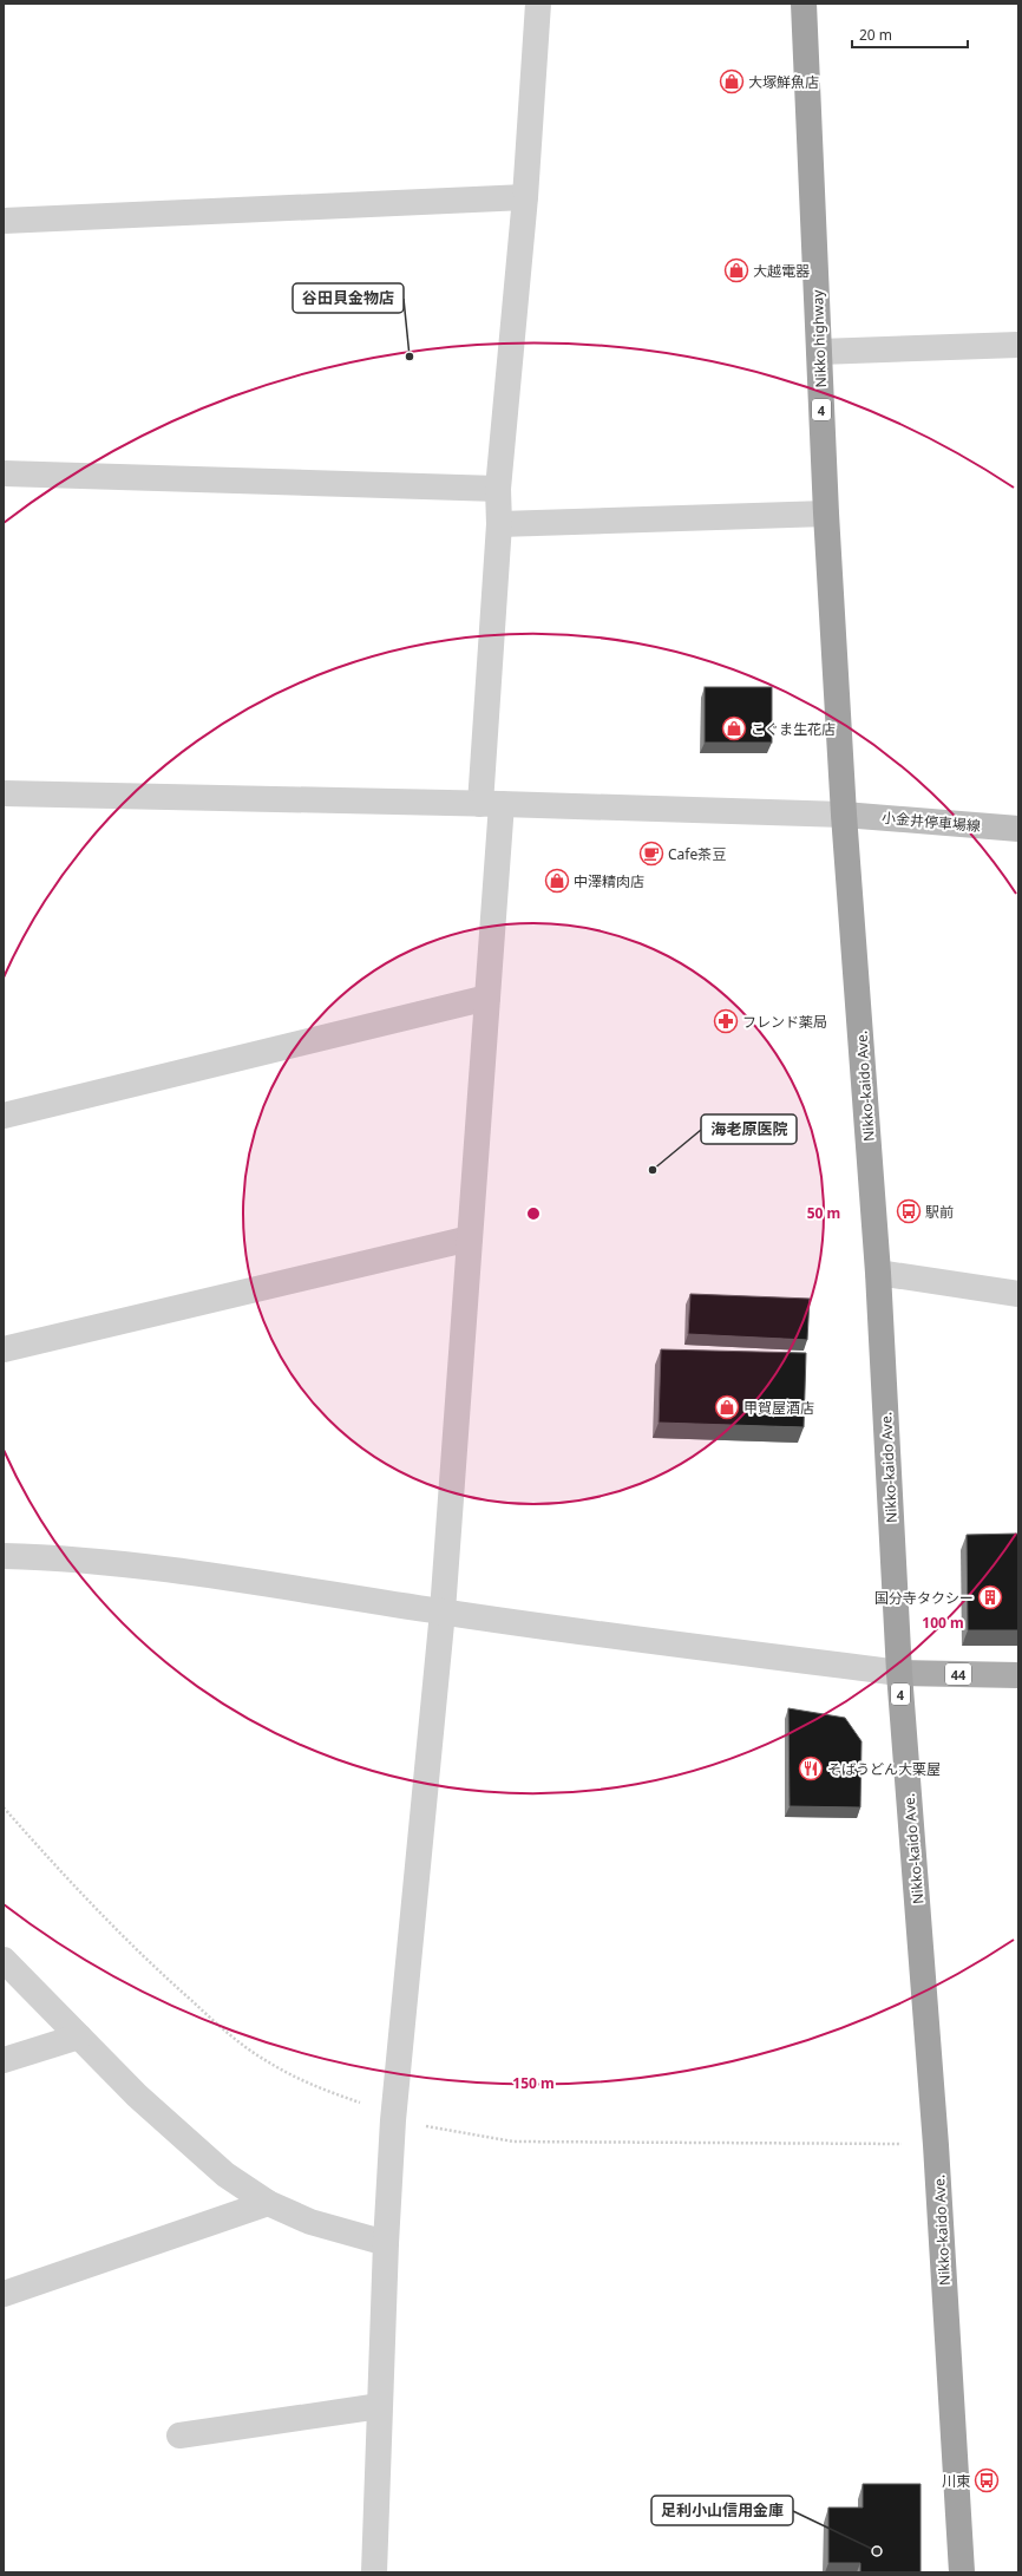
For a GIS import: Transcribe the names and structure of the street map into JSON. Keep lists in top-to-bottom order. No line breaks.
{"streets":{"highway":["Nikko highway","4","Nikko-kaido Ave."],"main road":["小金井停車場線","44"]},"crossings":[["Nikko highway","小金井停車場線"],["Nikko highway","Nikko-kaido Ave."],["小金井停車場線","Nikko-kaido Ave."],["Nikko-kaido Ave.","44"]],"places":{"shop":["大塚鮮魚店","大越電器","こぐま生花店","中澤精肉店","甲賀屋酒店"],"other":["谷田貝金物店","海老原医院","足利小山信用金庫"],"cafe":["Cafe茶豆"],"pharmacy":["フレンド薬局"],"bus stop":["駅前","川東"],"building":["国分寺タクシー"],"restaurant":["そばうどん大栗屋"]},"scale_bar":"20 m","rings":["50 m","100 m","150 m"]}
